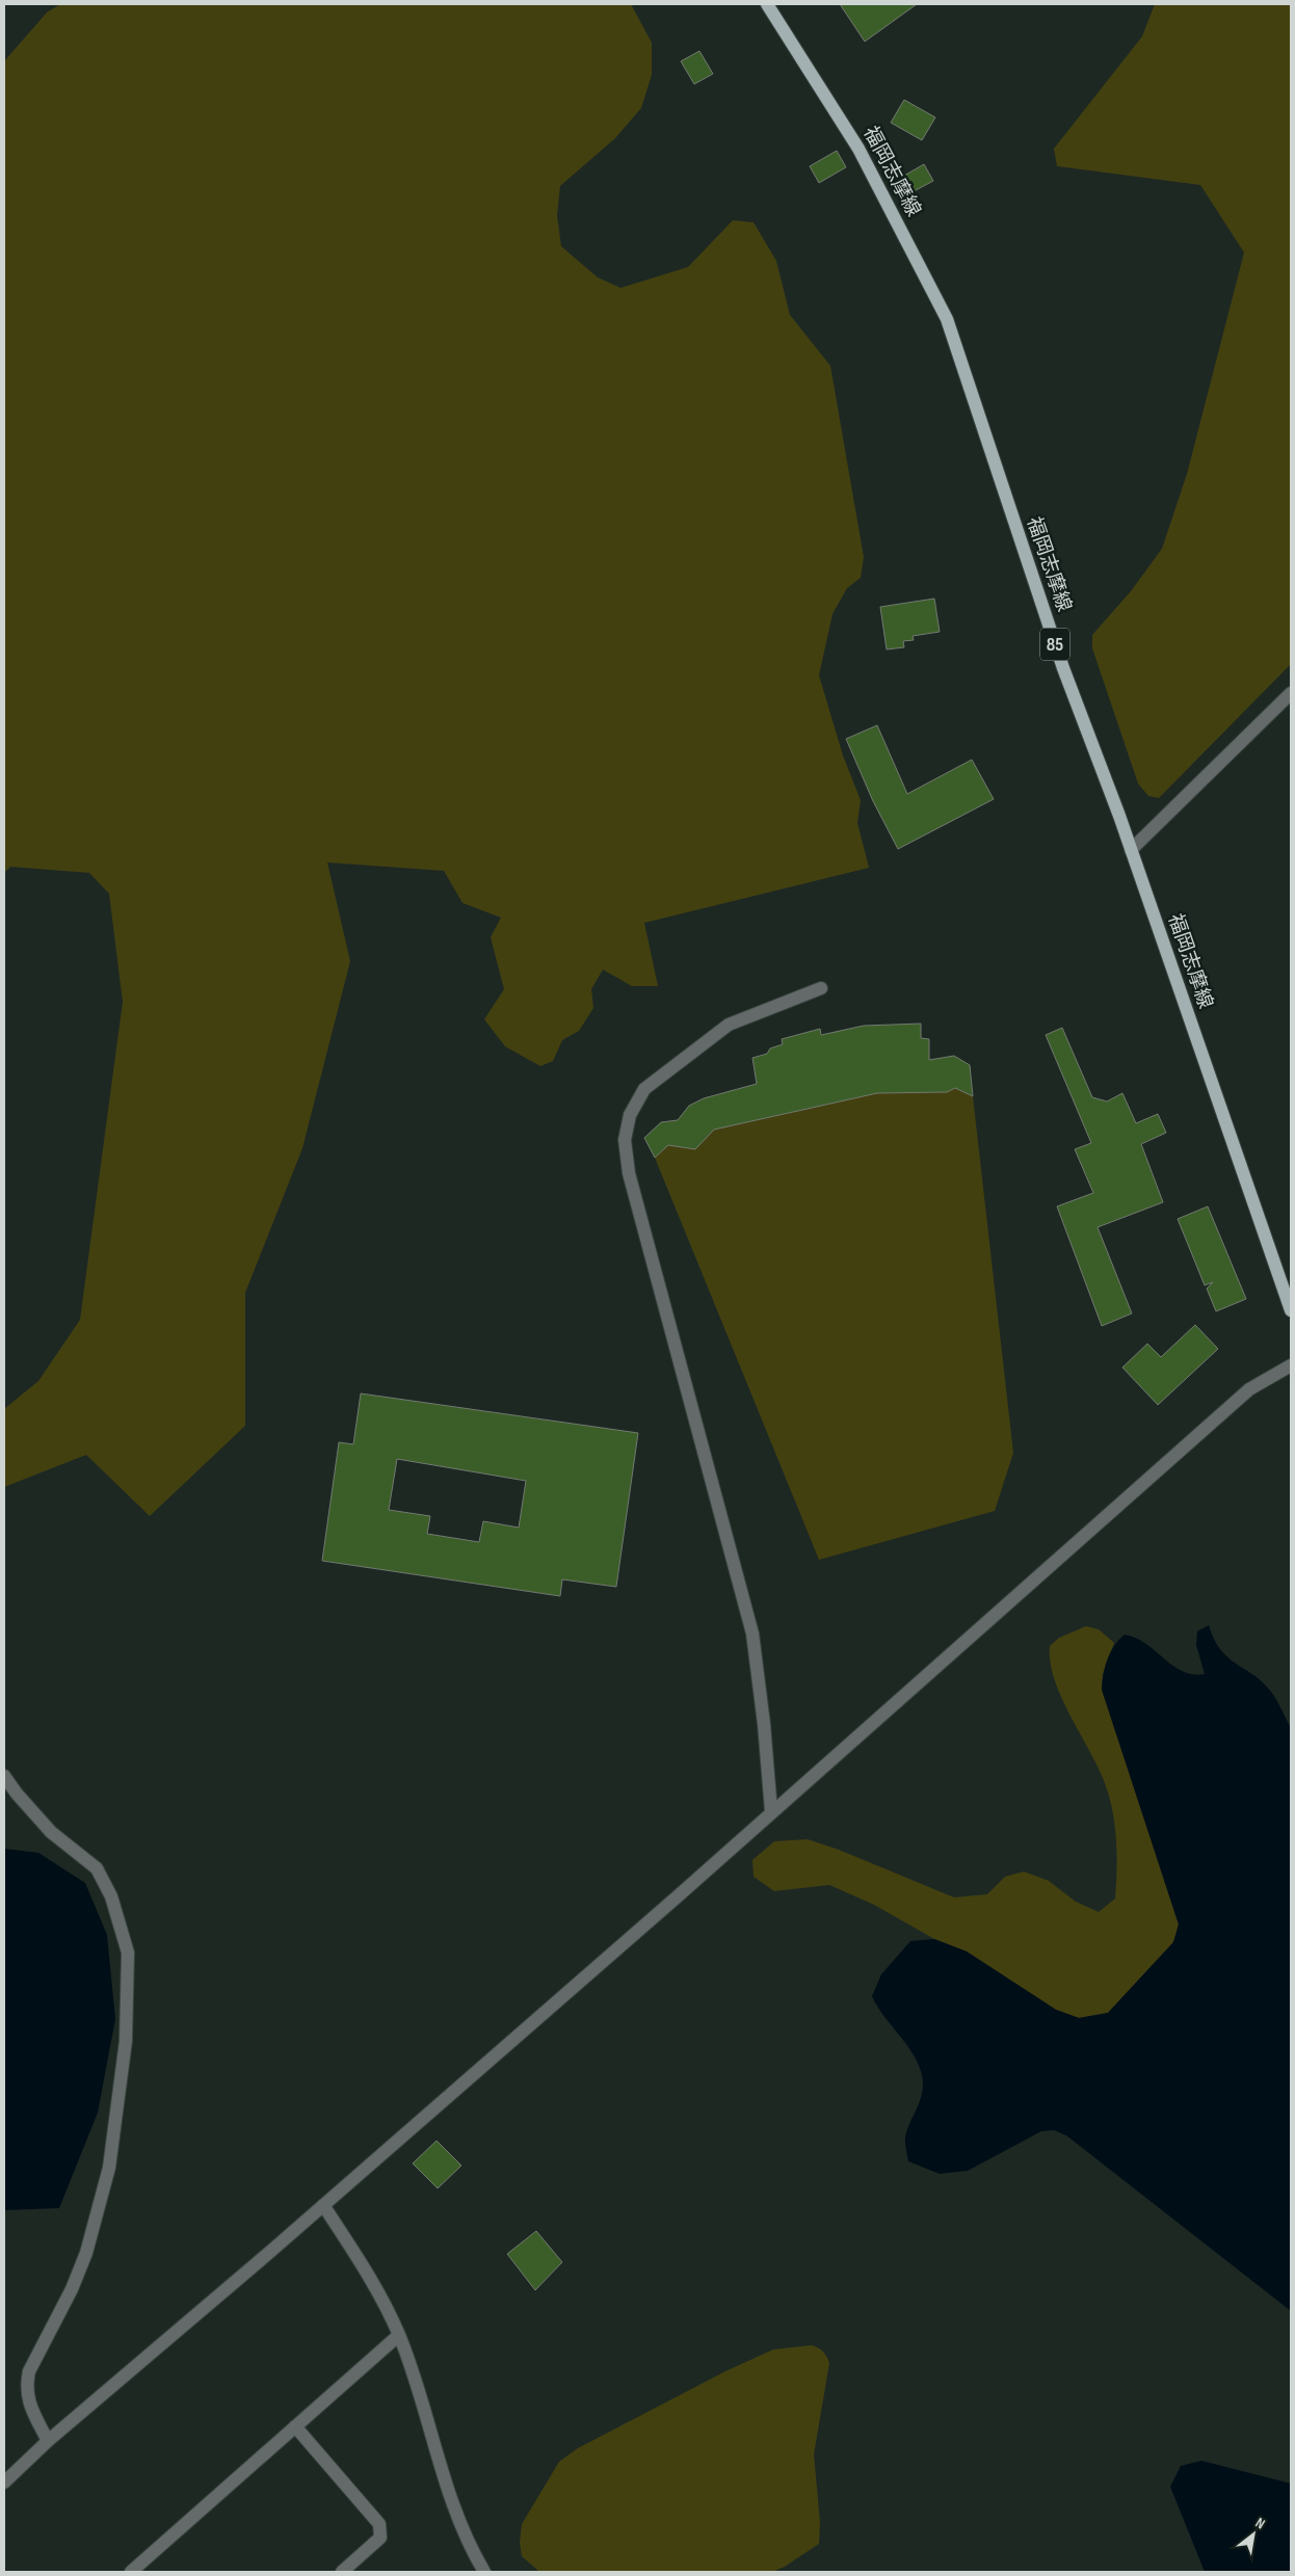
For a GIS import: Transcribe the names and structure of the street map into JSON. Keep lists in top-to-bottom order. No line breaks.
{"streets":{"main road":["福岡志摩線","85"]},"north":"top right"}
